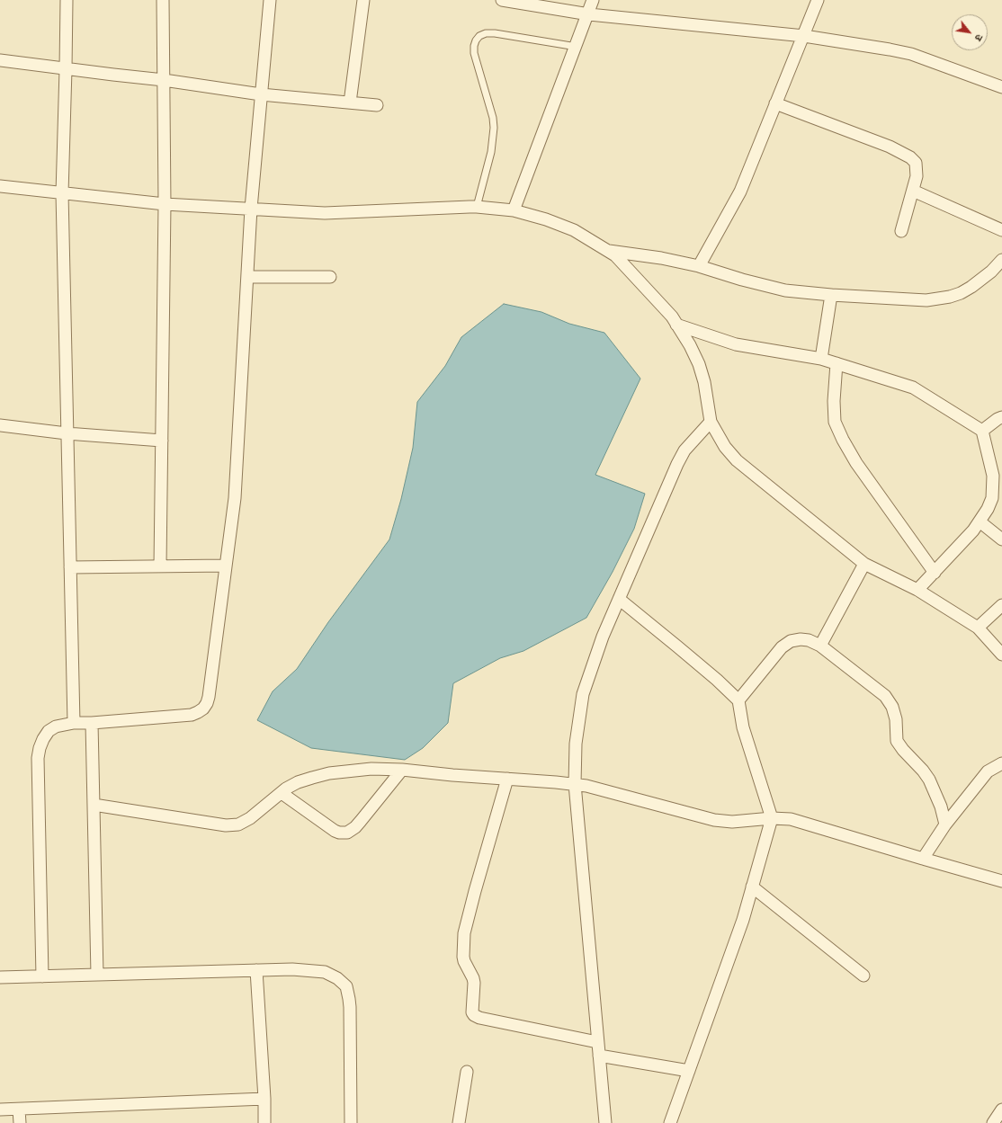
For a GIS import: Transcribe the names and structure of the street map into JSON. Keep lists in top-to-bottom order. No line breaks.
{"north":"bottom right"}
